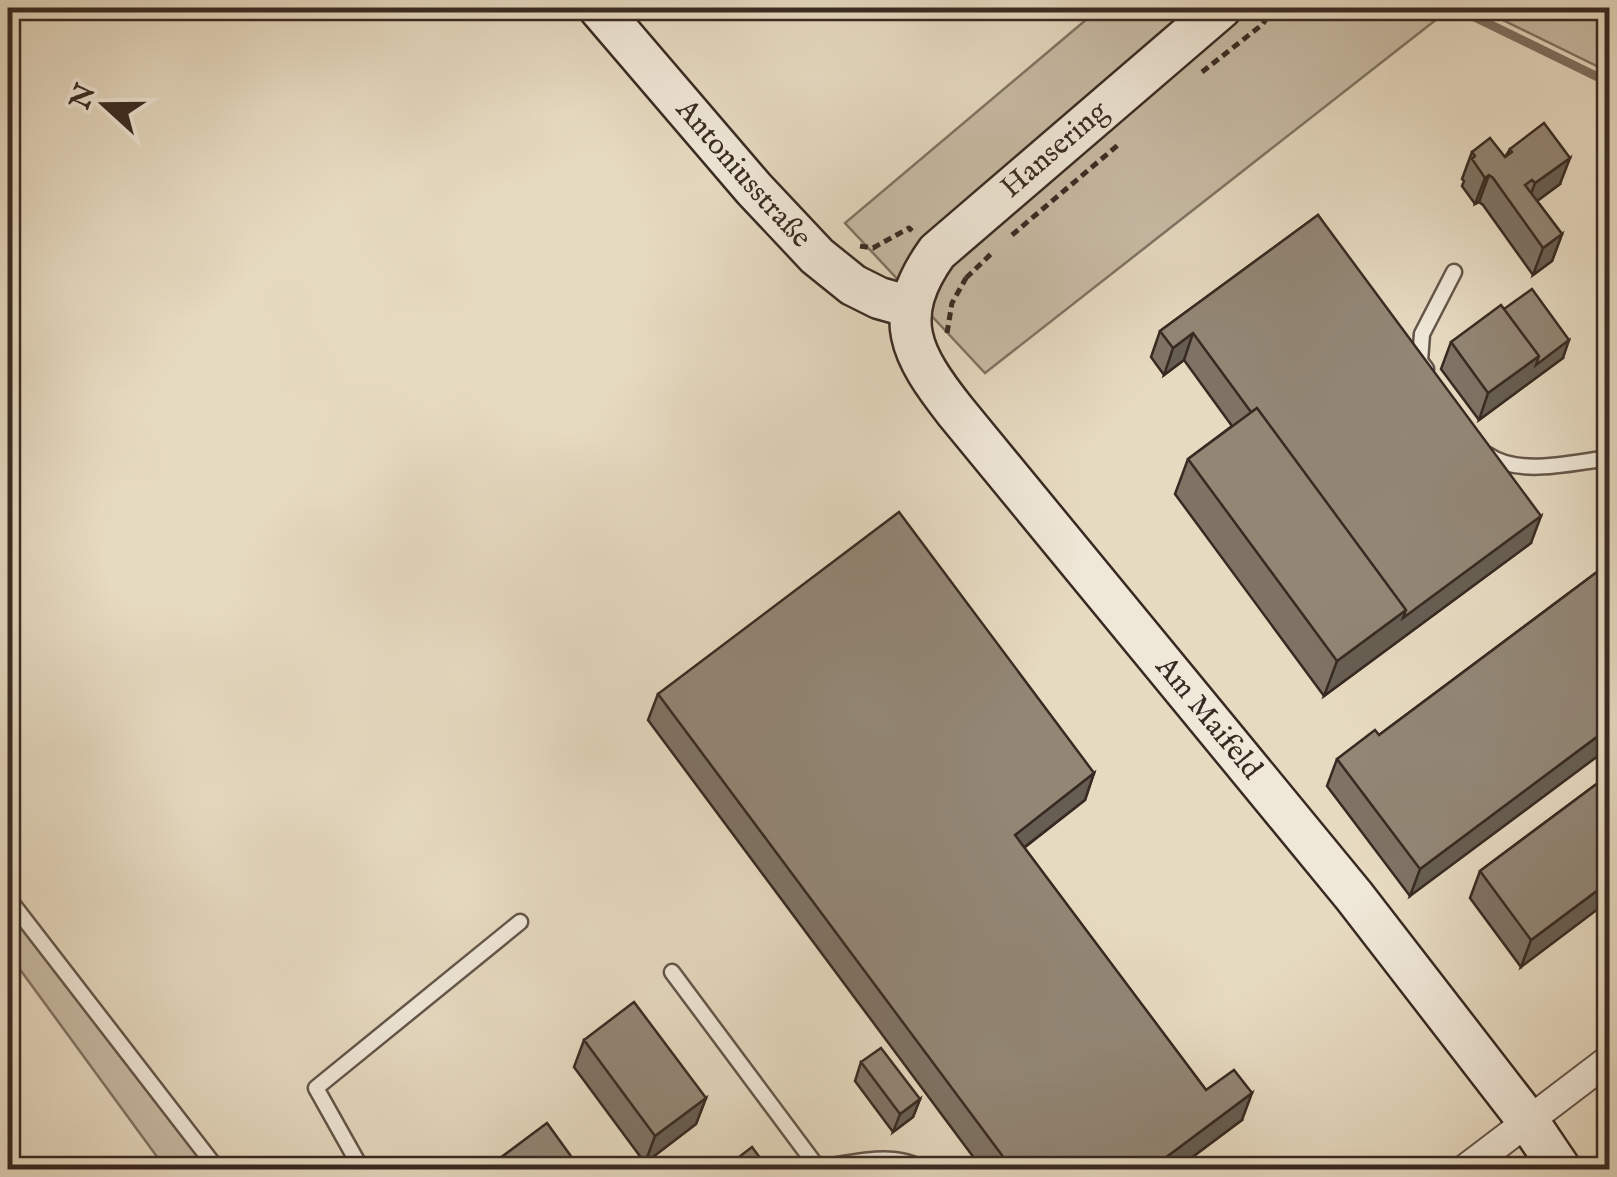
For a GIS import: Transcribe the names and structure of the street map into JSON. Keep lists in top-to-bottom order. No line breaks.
{"streets":{"street":["Hansering","Antoniusstraße","Am Maifeld"]},"crossings":[["Hansering","Antoniusstraße"],["Hansering","Am Maifeld"],["Antoniusstraße","Am Maifeld"]],"north":"left"}
